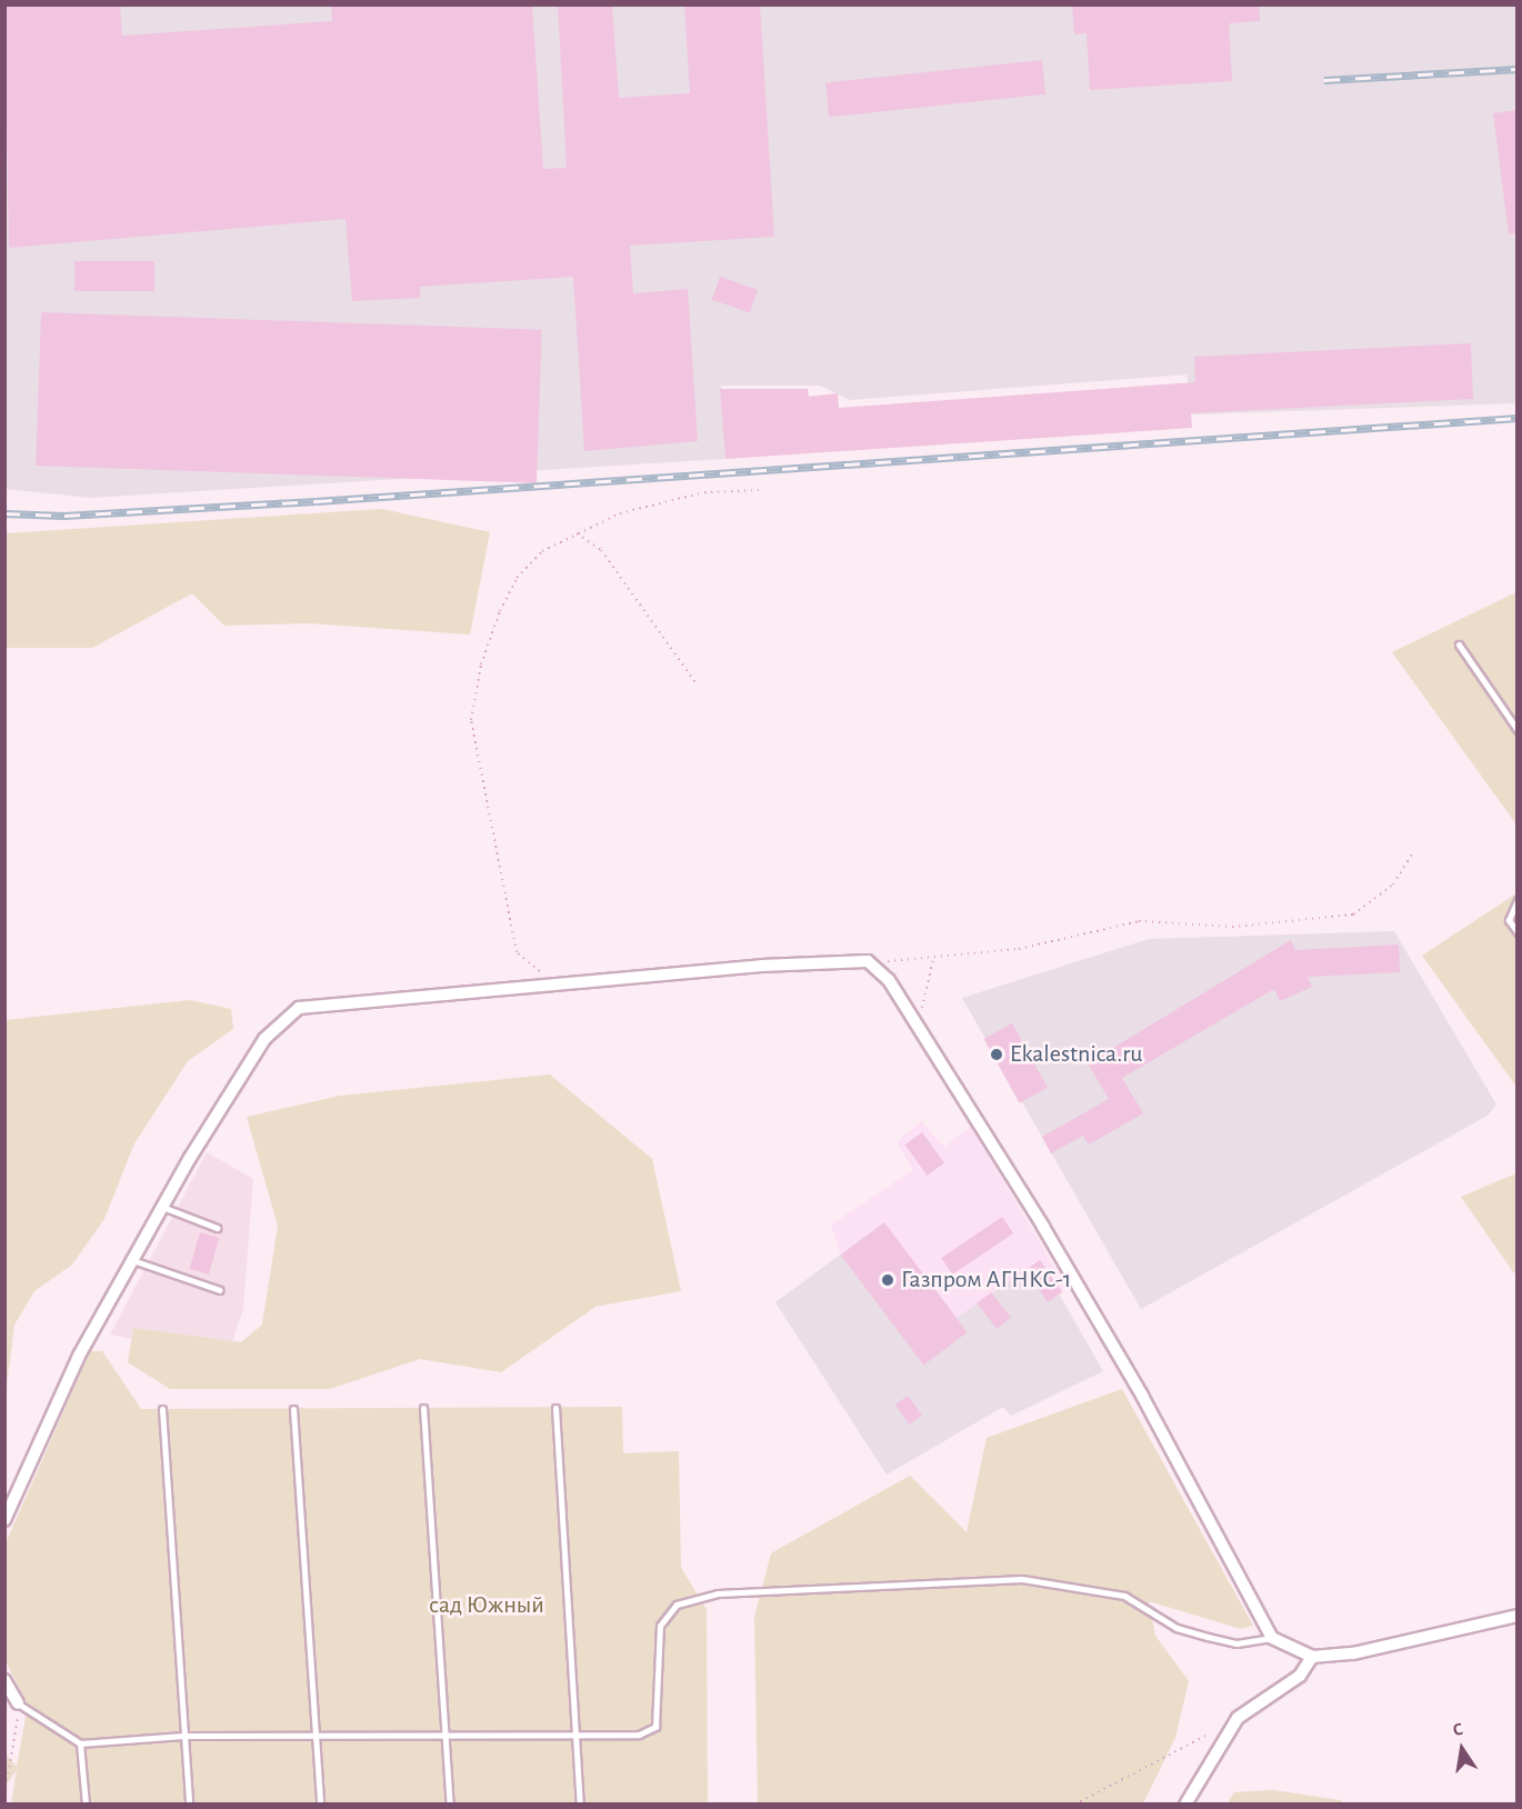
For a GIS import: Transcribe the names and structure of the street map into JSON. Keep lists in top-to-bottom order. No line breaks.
{"parks":["сад Южный"],"places":["Ekalestnica.ru","Газпром АГНКС-1"],"north":"top"}
